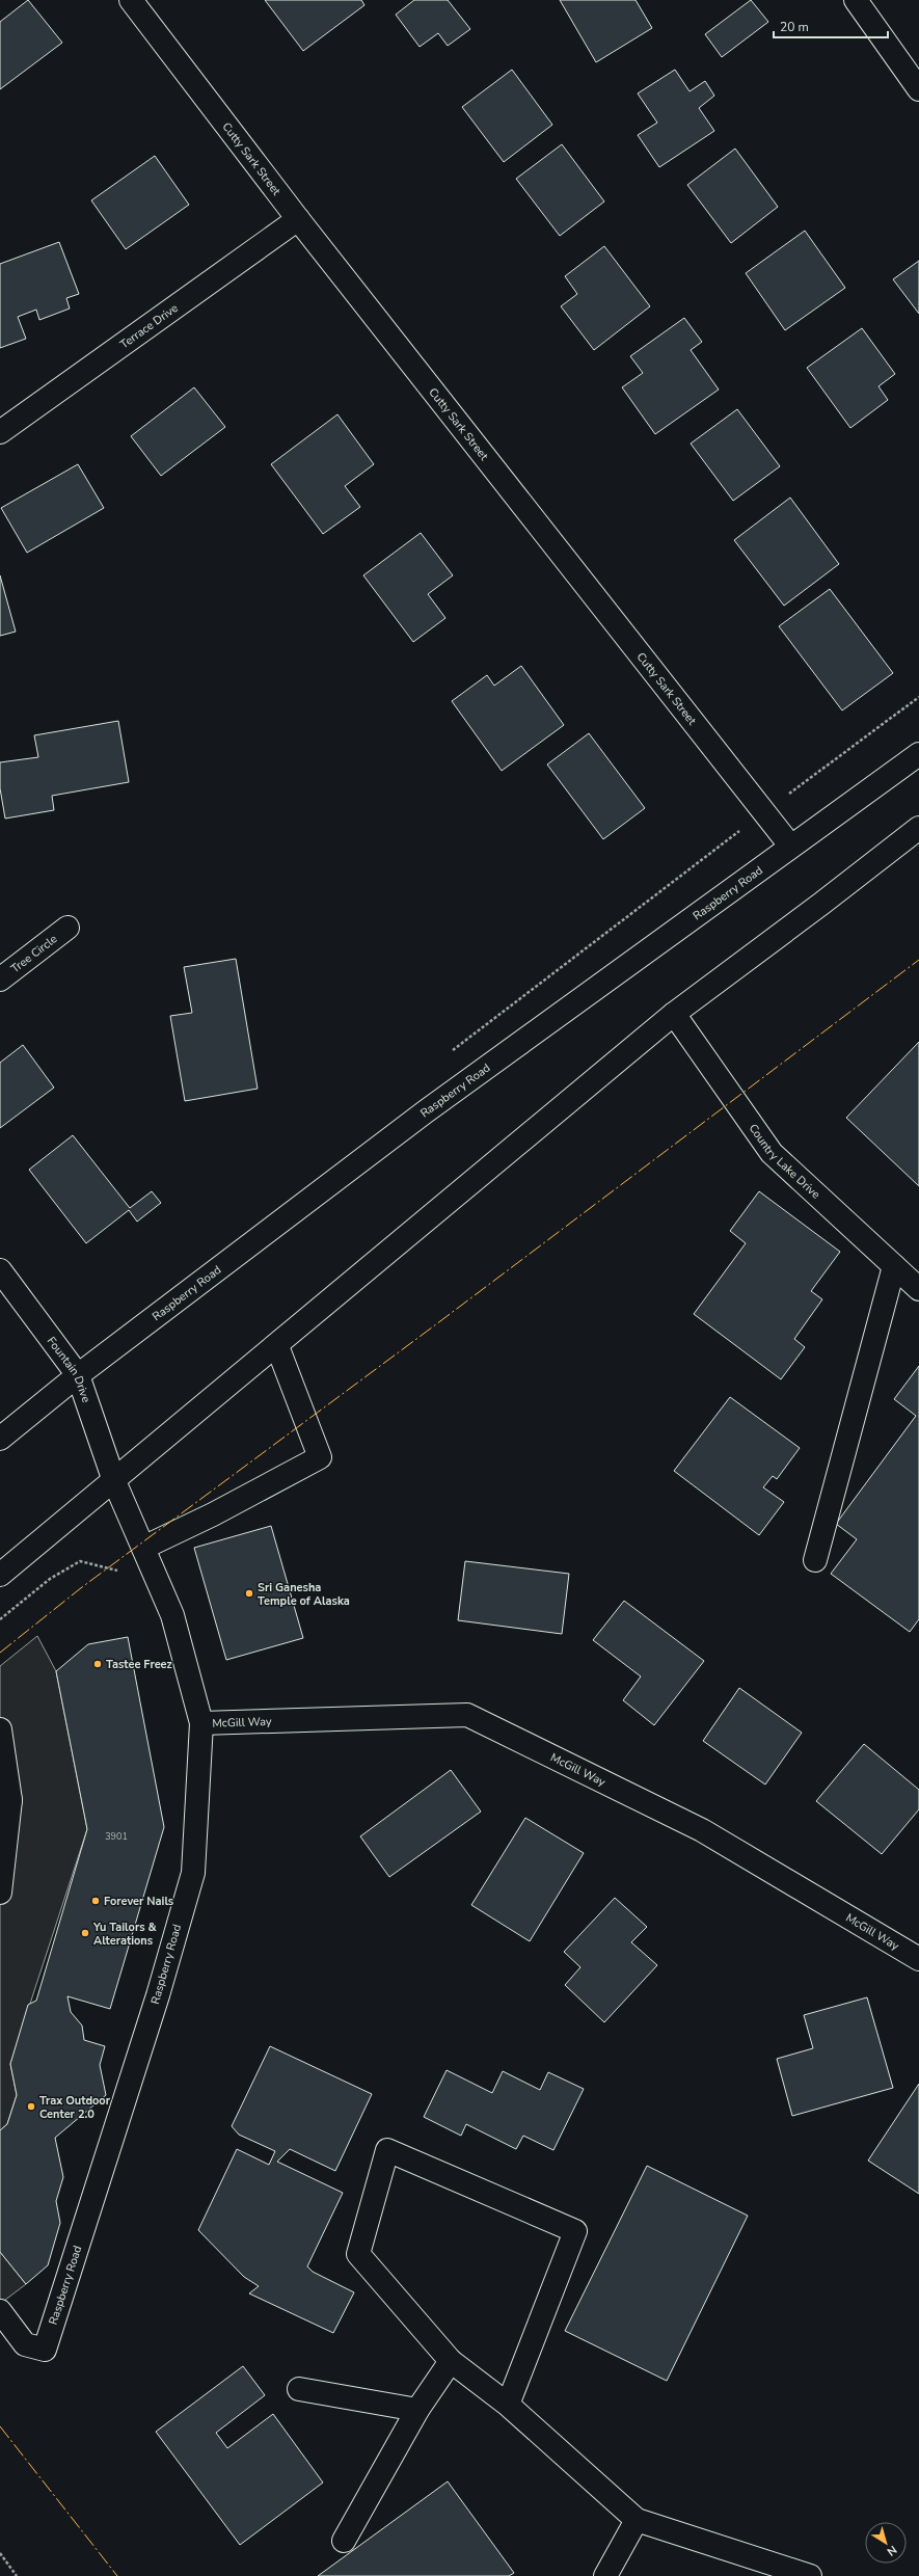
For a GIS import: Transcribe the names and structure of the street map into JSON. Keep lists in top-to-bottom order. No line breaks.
{"streets":{"street":["Cutty Sark Street","Terrace Drive","Raspberry Road","Tree Circle","Country Lake Drive","Fountain Drive","McGill Way"]},"crossings":[["Cutty Sark Street","Terrace Drive"],["Cutty Sark Street","Raspberry Road"],["Raspberry Road","Fountain Drive"],["Raspberry Road","McGill Way"]],"places":["Sri Ganesha Temple of Alaska","Tastee Freez","Forever Nails","Yu Tailors & Alterations","Trax Outdoor Center 2.0"],"house_numbers":["3901"],"scale_bar":"20 m","north":"bottom right"}
